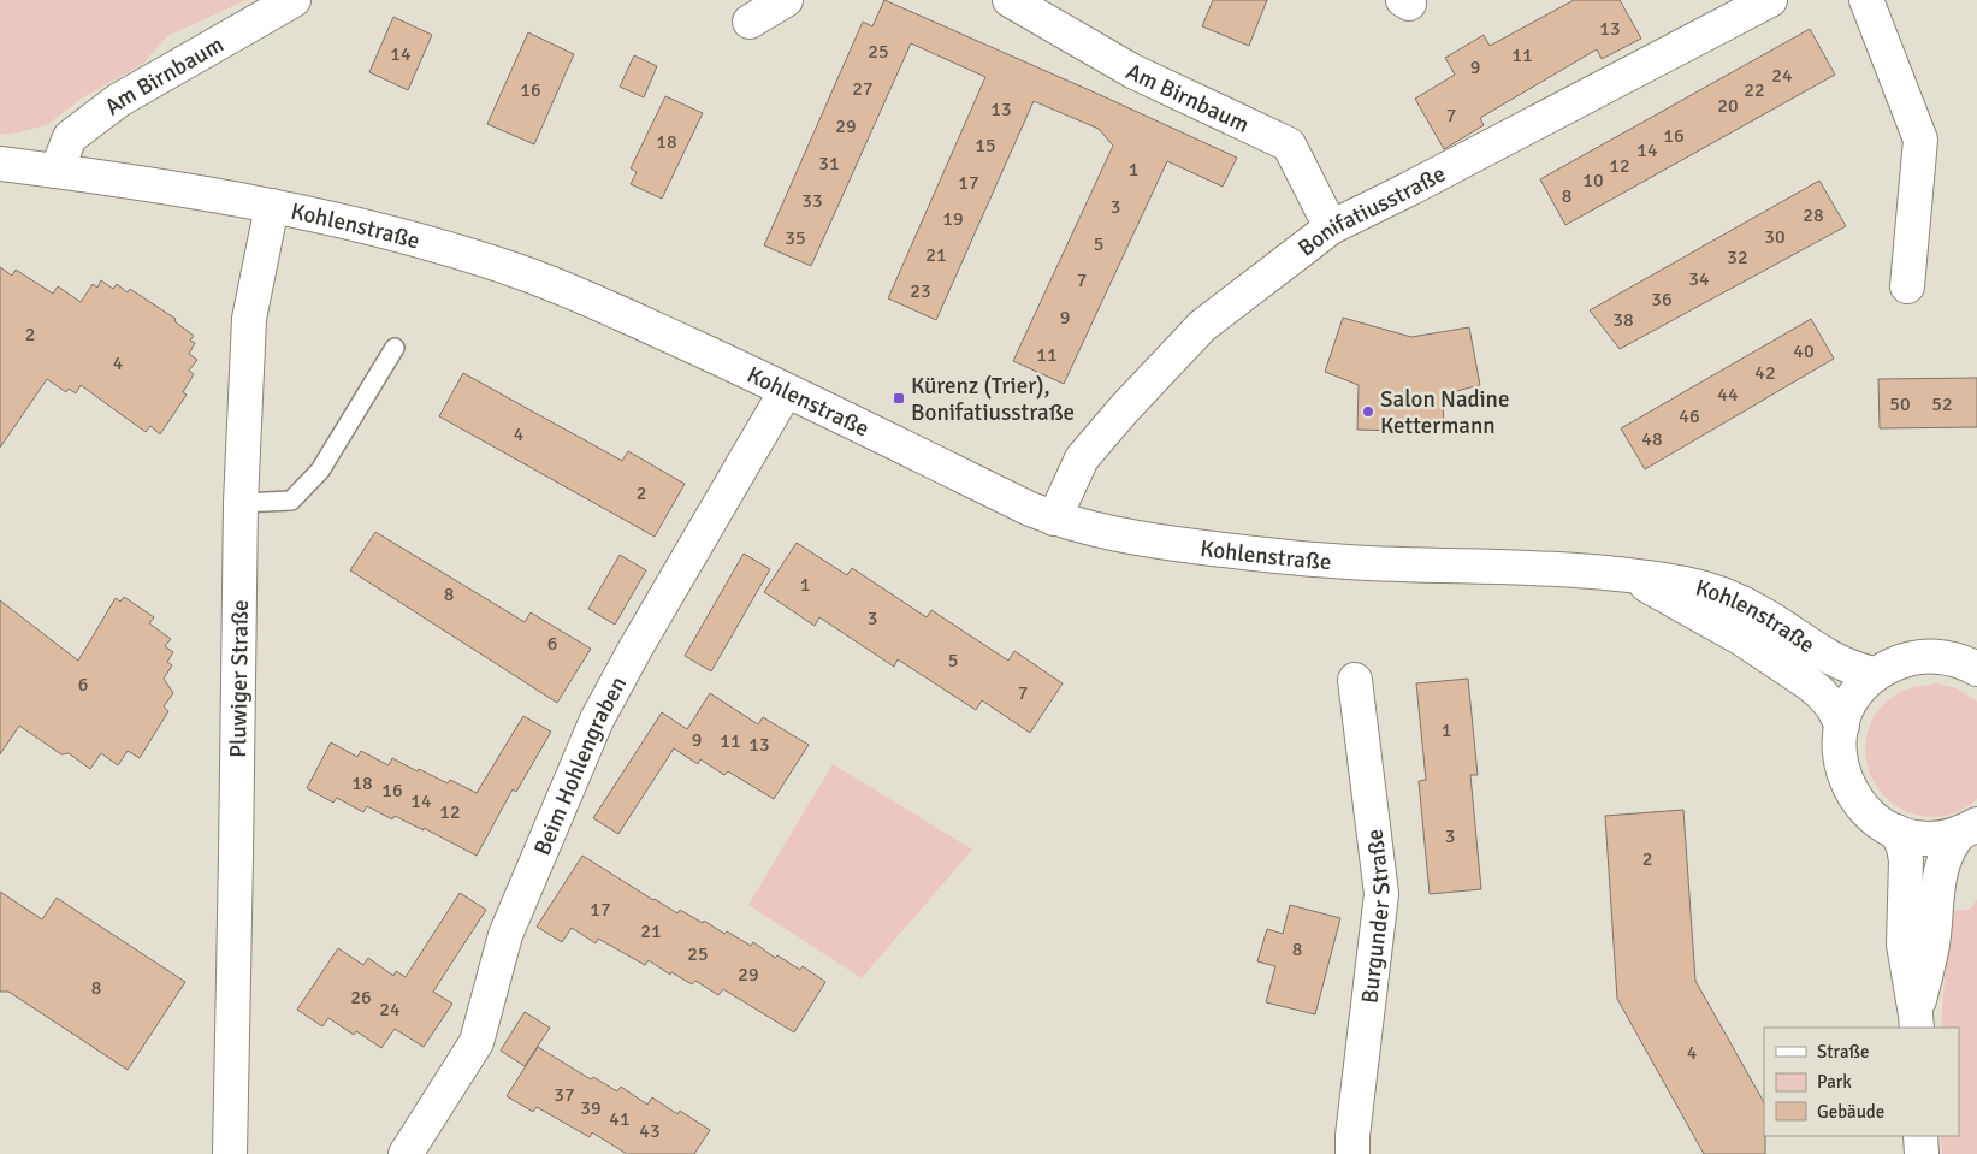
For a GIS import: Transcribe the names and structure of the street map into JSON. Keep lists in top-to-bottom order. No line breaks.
{"streets":{"street":["Am Birnbaum","Bonifatiusstraße","Kohlenstraße","Pluwiger Straße","Beim Hohlengraben","Burgunder Straße"]},"crossings":[["Am Birnbaum","Bonifatiusstraße"],["Am Birnbaum","Kohlenstraße"],["Bonifatiusstraße","Kohlenstraße"],["Kohlenstraße","Pluwiger Straße"],["Kohlenstraße","Beim Hohlengraben"]],"places":{"transit":["Kürenz (Trier), Bonifatiusstraße"],"other":["Salon Nadine Kettermann"]},"house_numbers":["13","25","14","11","9","24","27","16","22","20","13","7","29","16","18","15","14","31","12","1","10","17","8","33","3","28","19","30","35","5","21","32","34","7","23","36","9","38","2","40","11","4","42","44","50","52","46","4","48","2","1","8","3","6","5","6","7","1","9","11","13","18","16","14","12","3","2","17","21","8","25","29","8","26","24","4","37","39","41","43"],"legend":["Straße","Park","Gebäude"]}
